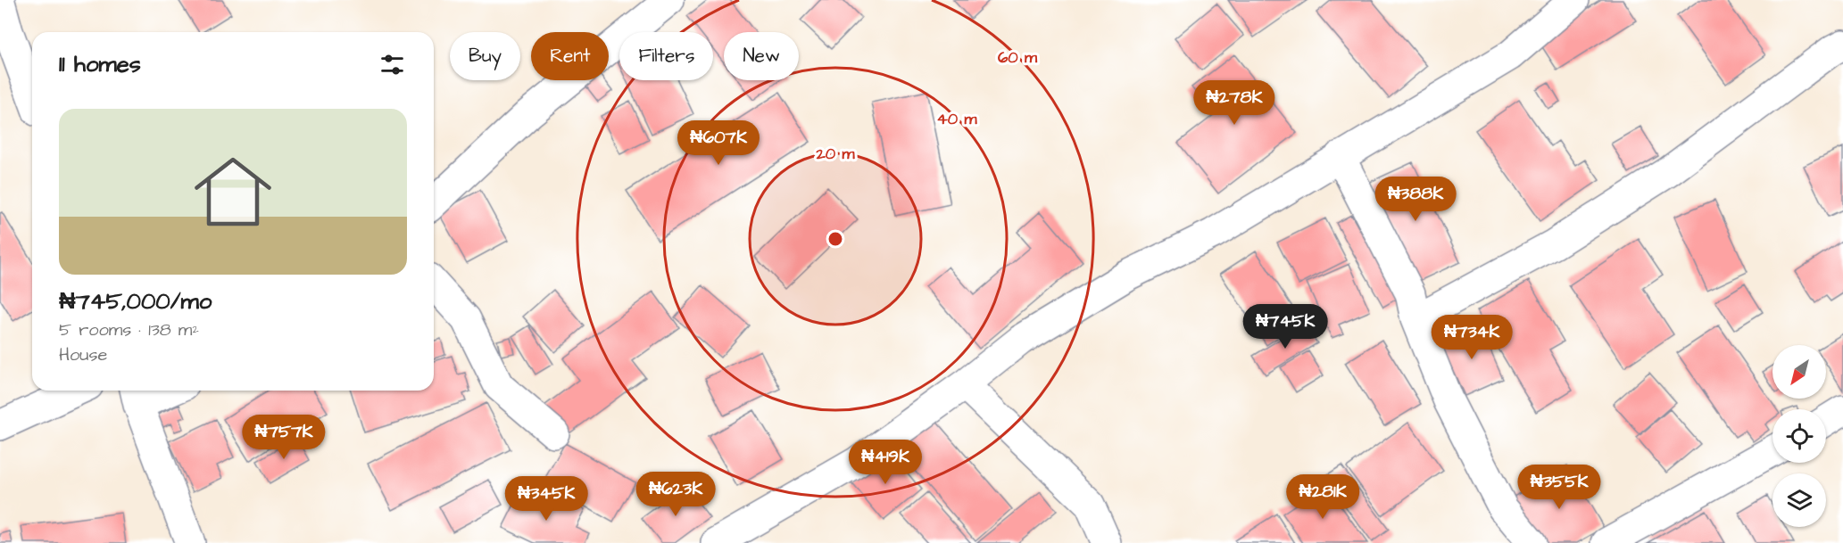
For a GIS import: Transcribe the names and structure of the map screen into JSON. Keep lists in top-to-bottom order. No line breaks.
{"north":"bottom left","page":{"chip":["Buy","Rent","Filters","New"],"heading":"11 homes","price":["₦278K","₦607K","₦388K","₦745K","₦734K","₦757K","₦419K","₦355K","₦623K","₦281K","₦345K"],"list":[{"name":"₦745,000/mo","note":"5 rooms · 138 m² · House"}]},"rings":["60 m","40 m","20 m"]}
